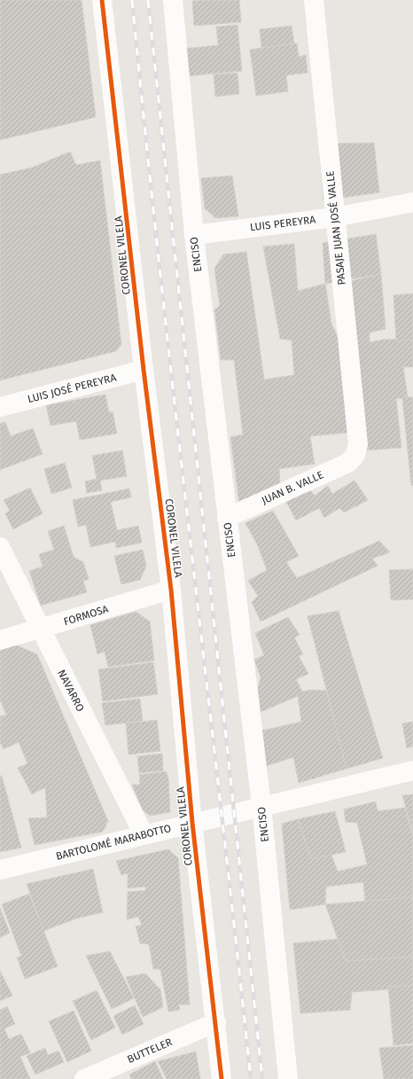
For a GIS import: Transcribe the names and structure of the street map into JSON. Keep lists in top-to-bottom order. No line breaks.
{"streets":{"street":["LUIS PEREYRA","PASAJE JUAN JOSÉ VALLE","ENCISO","CORONEL VILELA","LUIS JOSÉ PEREYRA","JUAN B. VALLE","FORMOSA","NAVARRO","BARTOLOMÉ MARABOTTO","BUTTELER"]},"crossings":[["LUIS PEREYRA","PASAJE JUAN JOSÉ VALLE"],["LUIS PEREYRA","ENCISO"],["PASAJE JUAN JOSÉ VALLE","JUAN B. VALLE"],["ENCISO","JUAN B. VALLE"],["ENCISO","BARTOLOMÉ MARABOTTO"],["CORONEL VILELA","LUIS JOSÉ PEREYRA"],["CORONEL VILELA","FORMOSA"],["CORONEL VILELA","BARTOLOMÉ MARABOTTO"],["CORONEL VILELA","BUTTELER"],["FORMOSA","NAVARRO"],["NAVARRO","BARTOLOMÉ MARABOTTO"]]}
